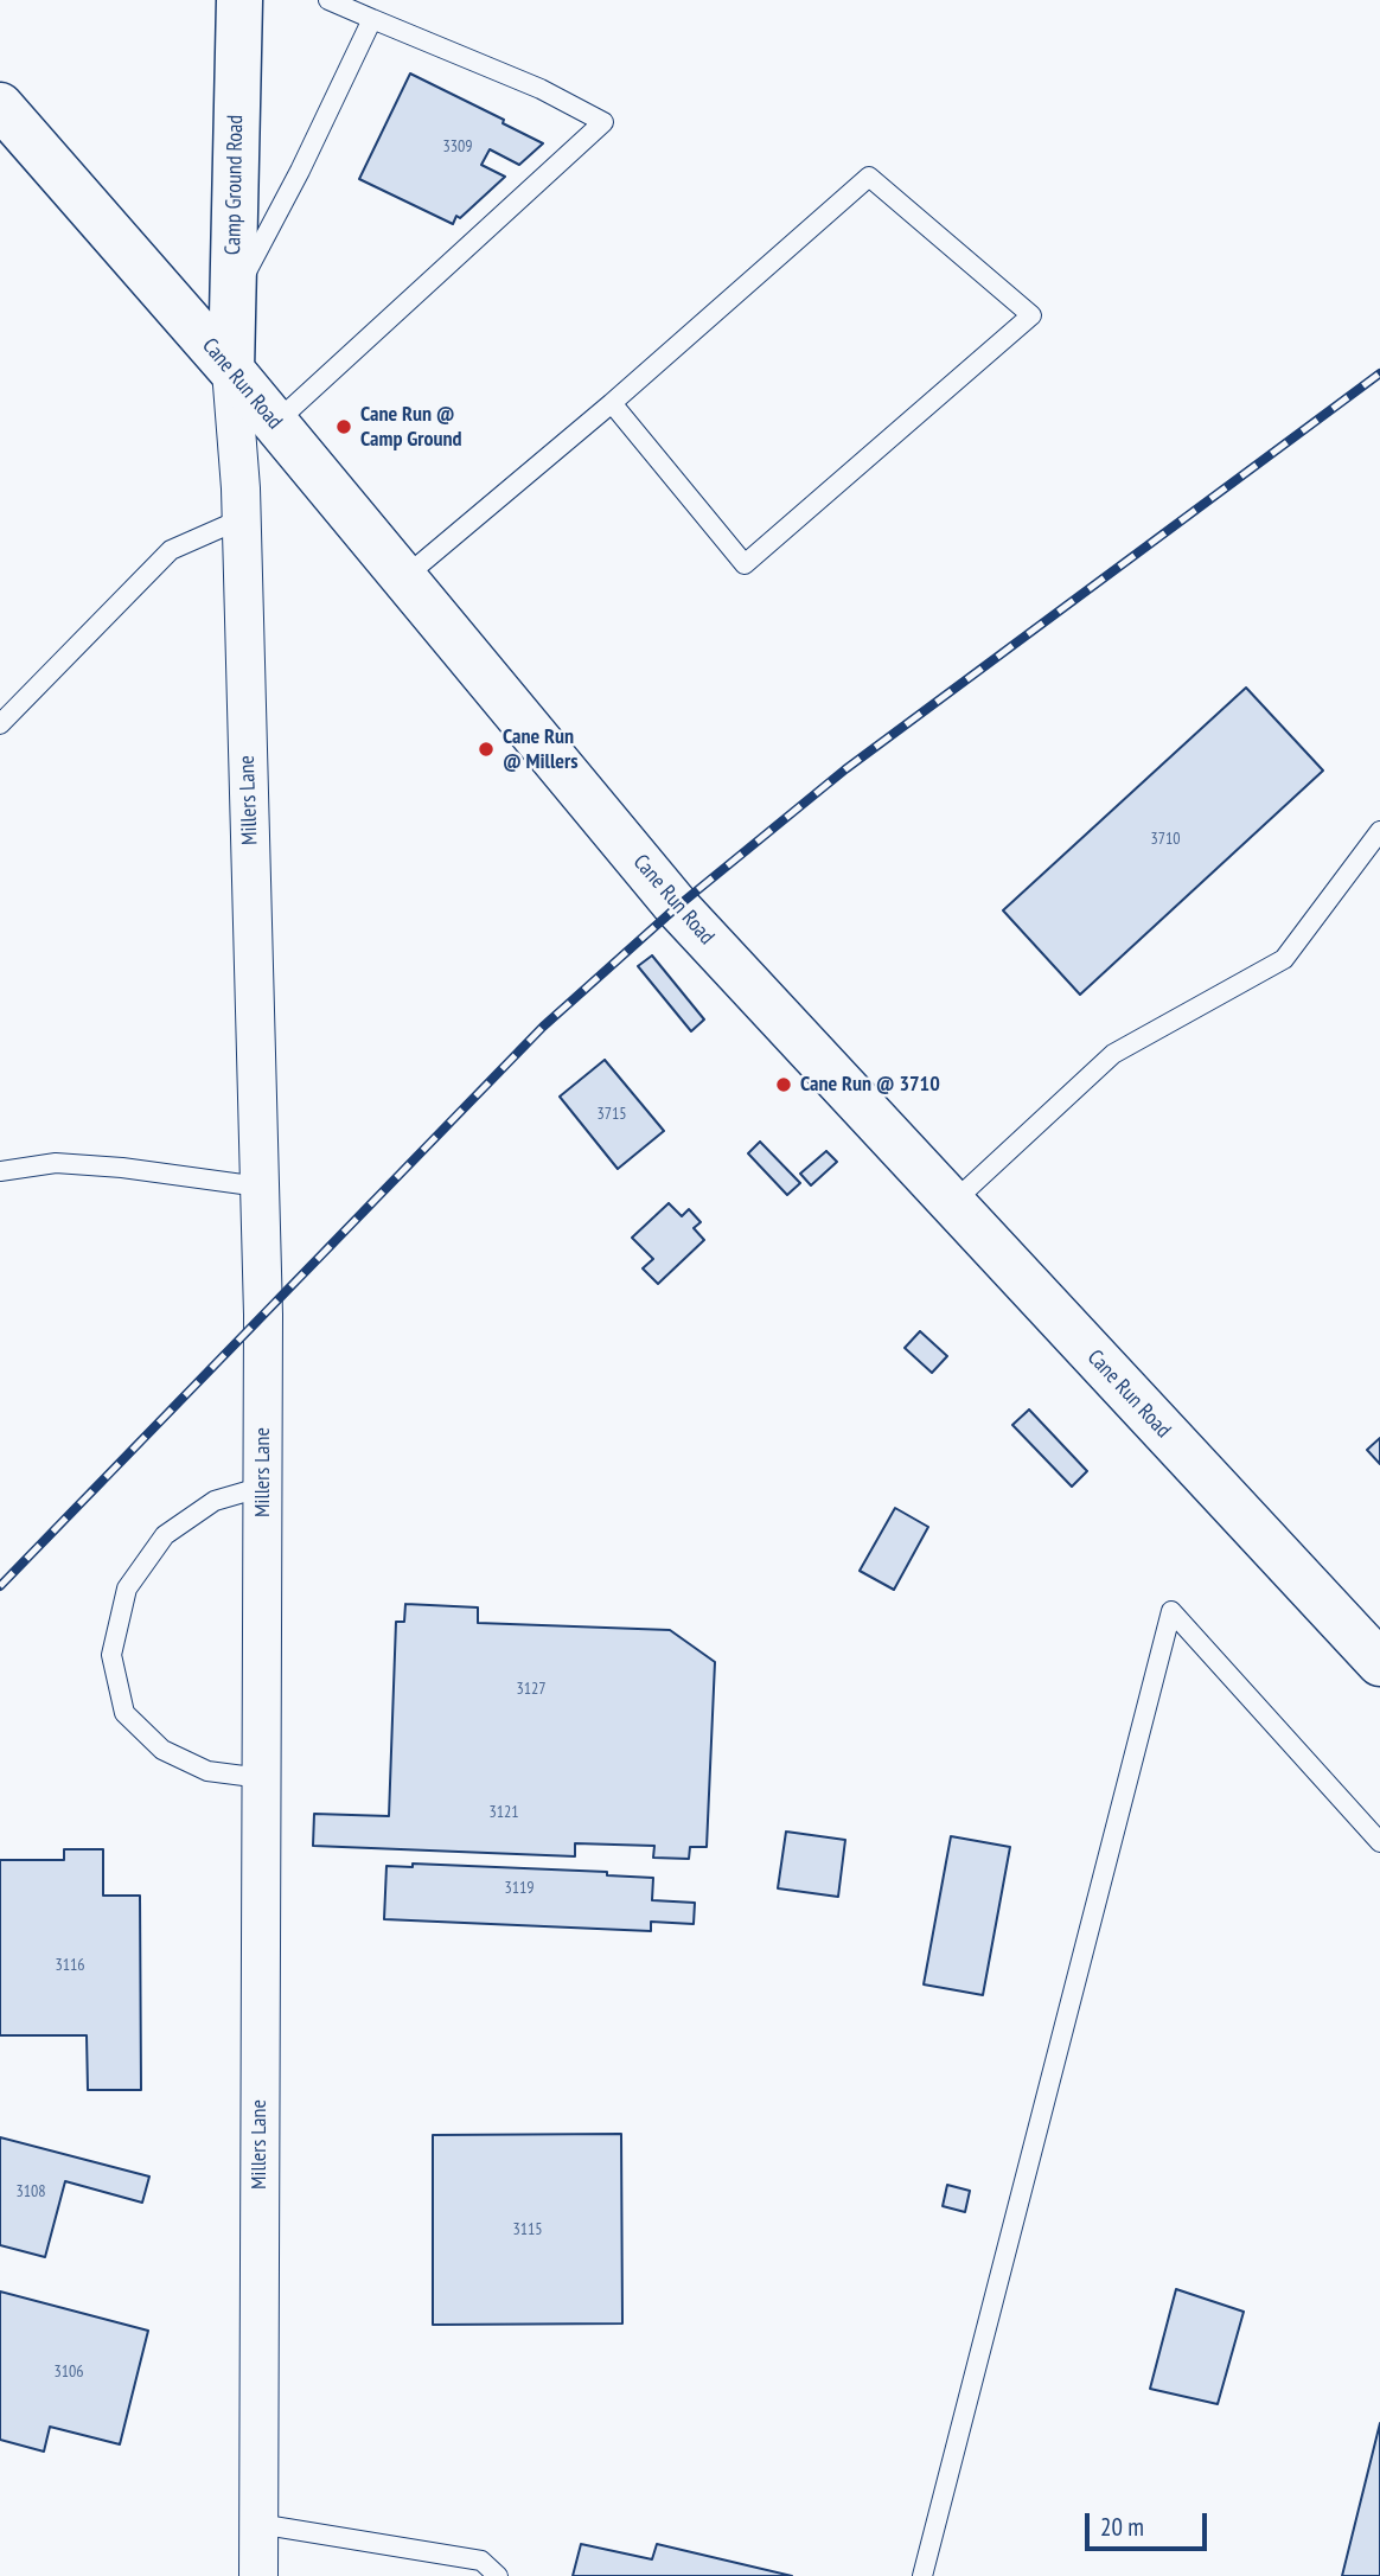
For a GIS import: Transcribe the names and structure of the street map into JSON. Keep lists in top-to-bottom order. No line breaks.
{"streets":{"main road":["Camp Ground Road","Cane Run Road"],"street":["Millers Lane"]},"crossings":[["Camp Ground Road","Cane Run Road"],["Camp Ground Road","Millers Lane"],["Cane Run Road","Millers Lane"]],"places":["Cane Run @ Camp Ground","Cane Run @ Millers","Cane Run @ 3710"],"house_numbers":["3309","3710","3715","3127","3121","3119","3116","3108","3115","3106"],"scale_bar":"20 m"}
